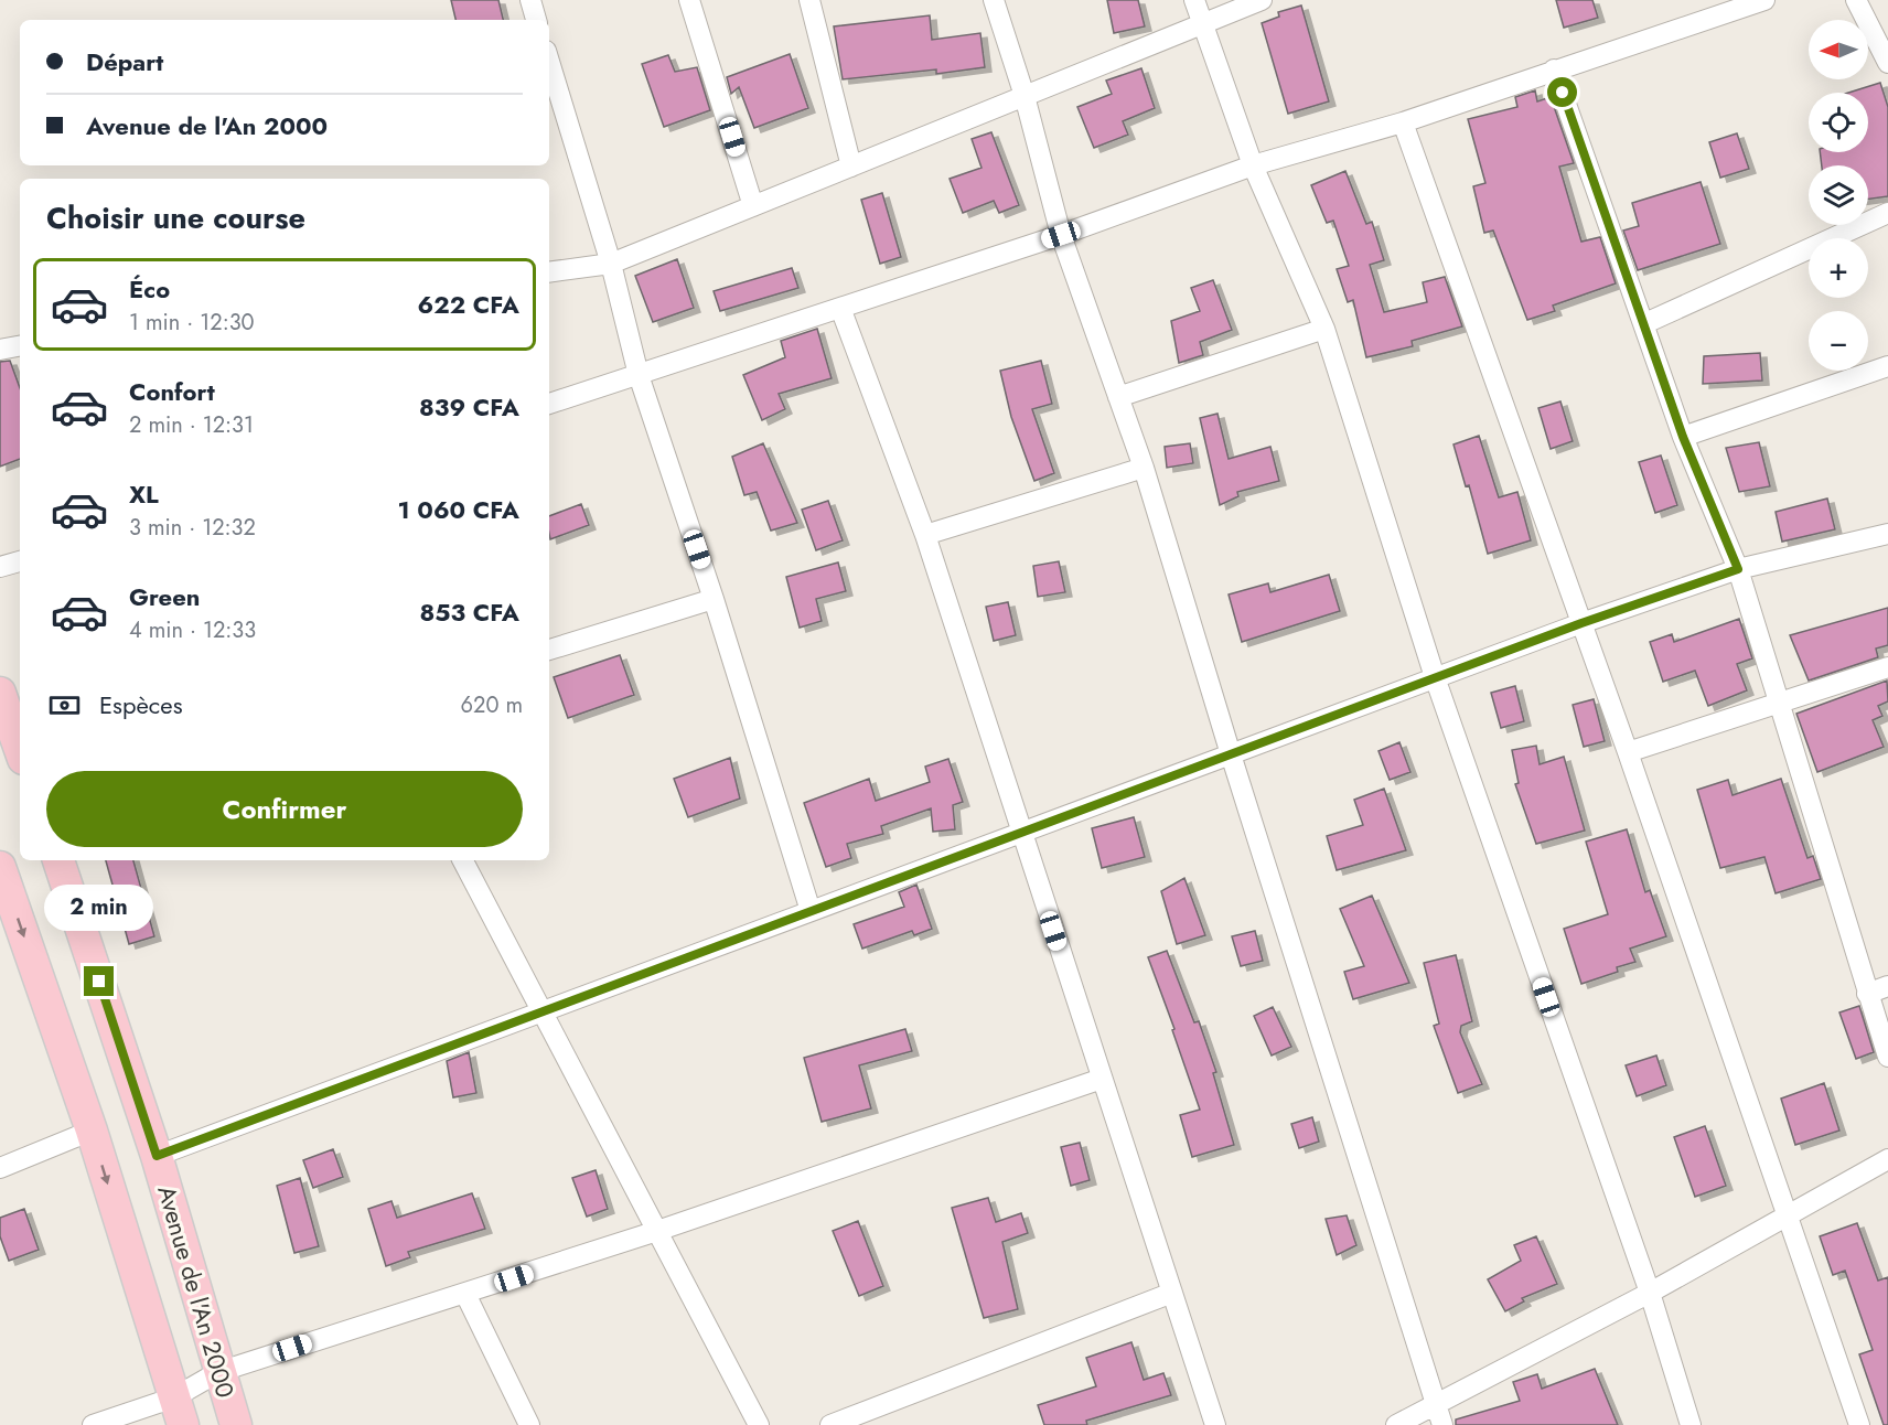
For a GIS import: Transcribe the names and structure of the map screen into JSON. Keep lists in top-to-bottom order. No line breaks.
{"streets":{"main road":["Avenue de l'An 2000"]},"north":"left","page":{"map_buttons":["+","−"],"banner":["Départ","Avenue de l'An 2000"],"heading":"Choisir une course","list":[{"name":"Éco","note":"1 min · 12:30","value":"622 CFA"},{"name":"Confort","note":"2 min · 12:31","value":"839 CFA"},{"name":"XL","note":"3 min · 12:32","value":"1 060 CFA"},{"name":"Green","note":"4 min · 12:33","value":"853 CFA"}],"pay":["Espèces","620 m"],"buttons":"Confirmer","bubble":"2 min"}}
